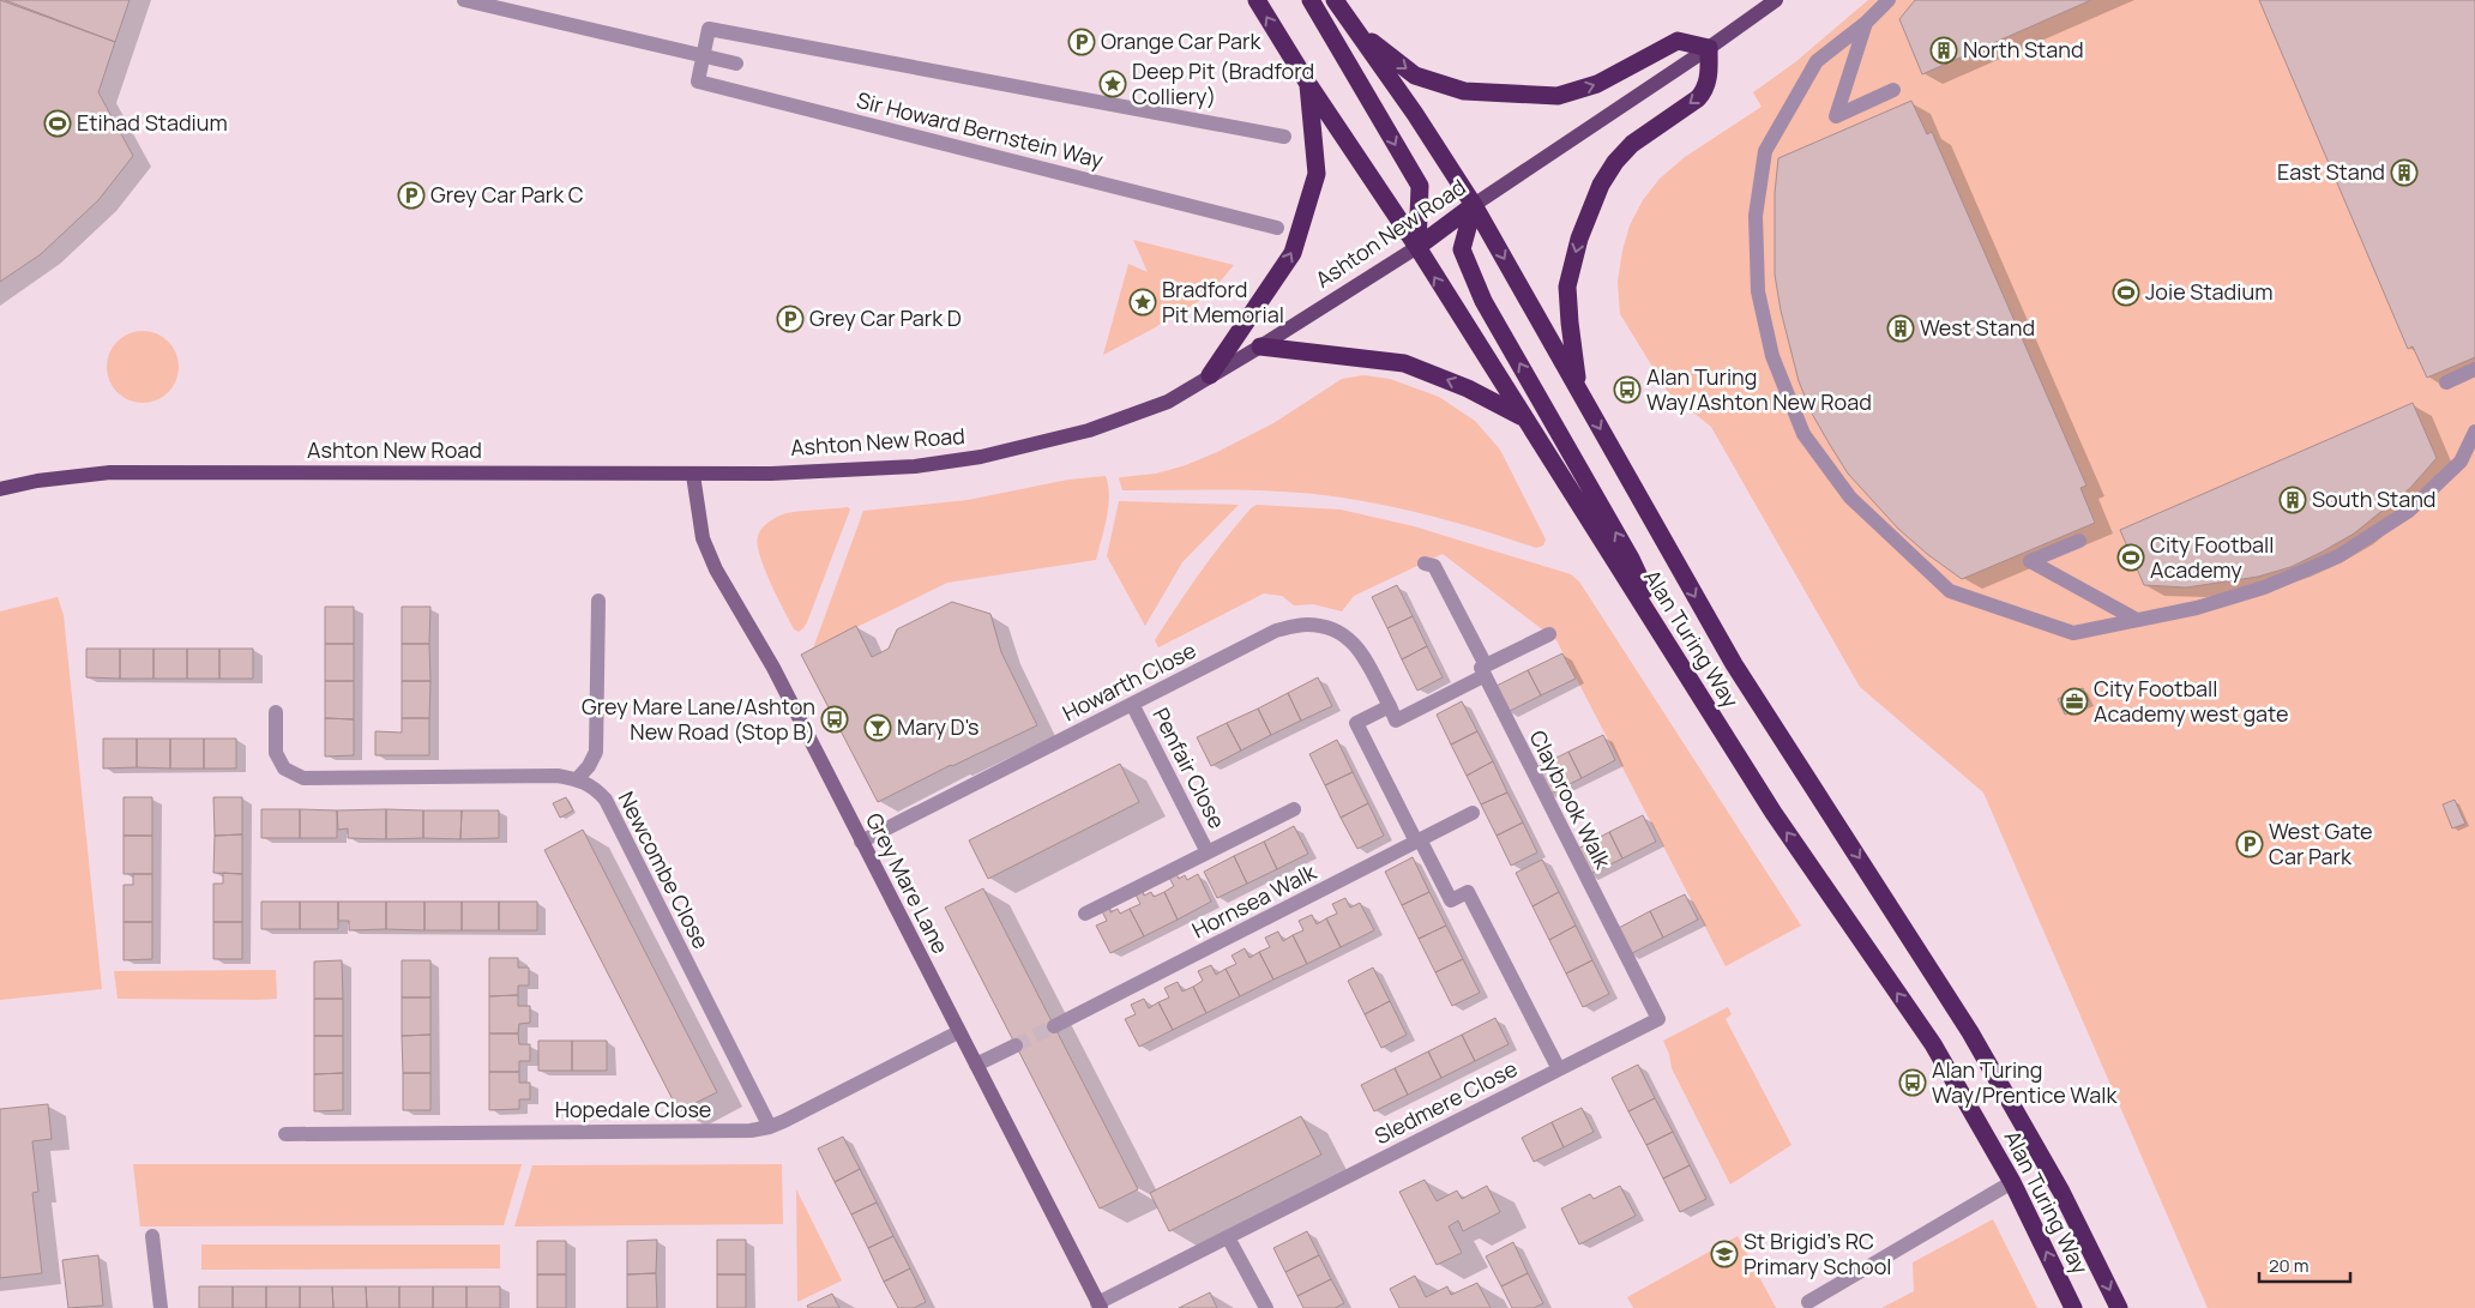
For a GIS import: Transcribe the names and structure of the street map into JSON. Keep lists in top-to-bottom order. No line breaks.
{"streets":{"highway":["Ashton New Road","Alan Turing Way"],"street":["Sir Howard Bernstein Way","Howarth Close","Penfair Close","Claybrook Walk","Newcombe Close","Grey Mare Lane","Hornsea Walk","Sledmere Close","Hopedale Close"]},"crossings":[["Ashton New Road","Alan Turing Way"],["Ashton New Road","Grey Mare Lane"],["Howarth Close","Penfair Close"],["Howarth Close","Grey Mare Lane"],["Claybrook Walk","Sledmere Close"],["Newcombe Close","Hopedale Close"],["Grey Mare Lane","Sledmere Close"],["Grey Mare Lane","Hopedale Close"]],"places":{"parking":["Orange Car Park","Grey Car Park C","Grey Car Park D","West Gate Car Park"],"building":["North Stand","East Stand","West Stand","South Stand"],"place":["Deep Pit (Bradford Colliery)","Bradford Pit Memorial"],"sports":["Etihad Stadium","Joie Stadium","City Football Academy"],"bus stop":["Alan Turing Way/Ashton New Road","Grey Mare Lane/Ashton New Road (Stop B)","Alan Turing Way/Prentice Walk"],"office":["City Football Academy west gate"],"bar":["Mary D's"],"school or university":["St Brigid's RC Primary School"]},"scale_bar":"20 m"}
